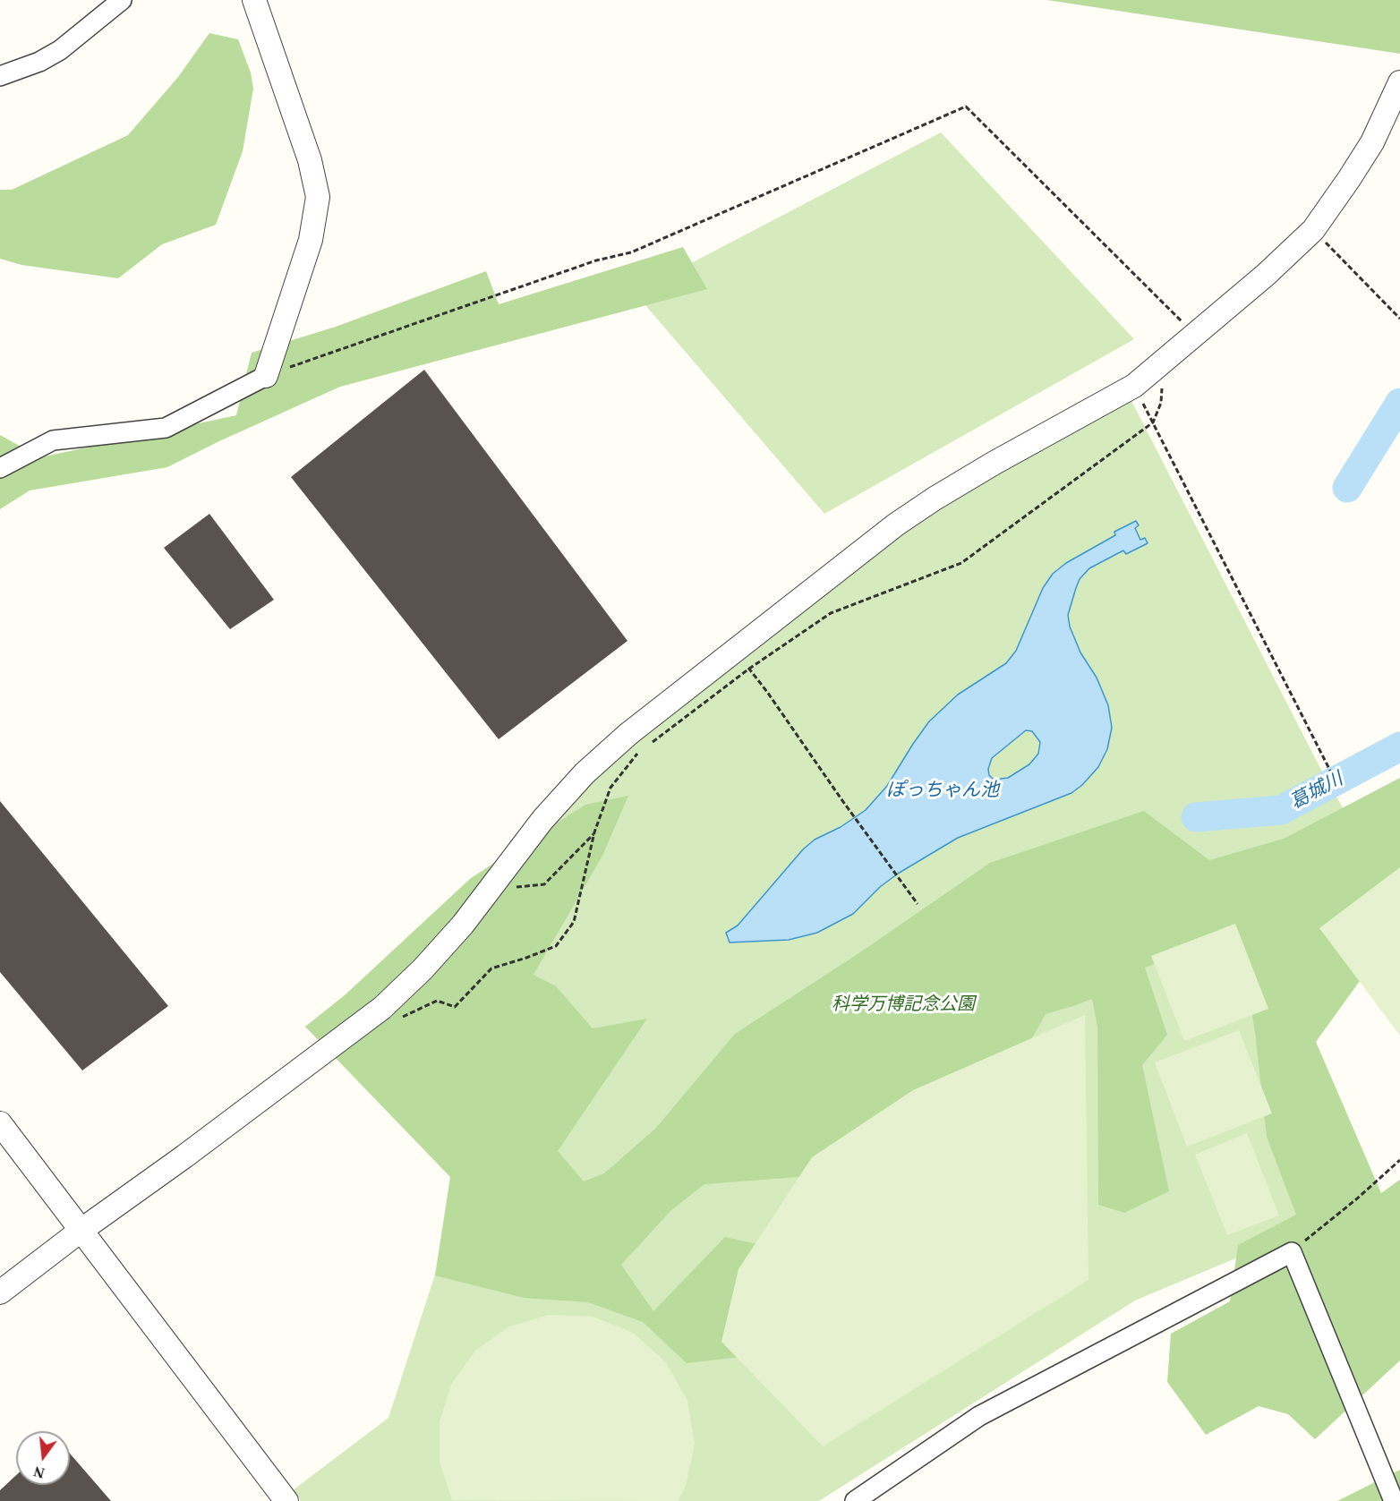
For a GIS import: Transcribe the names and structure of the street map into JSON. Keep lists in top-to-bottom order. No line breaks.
{"water":["ぽっちゃん池","葛城川"],"parks":["科学万博記念公園"],"north":"bottom"}
